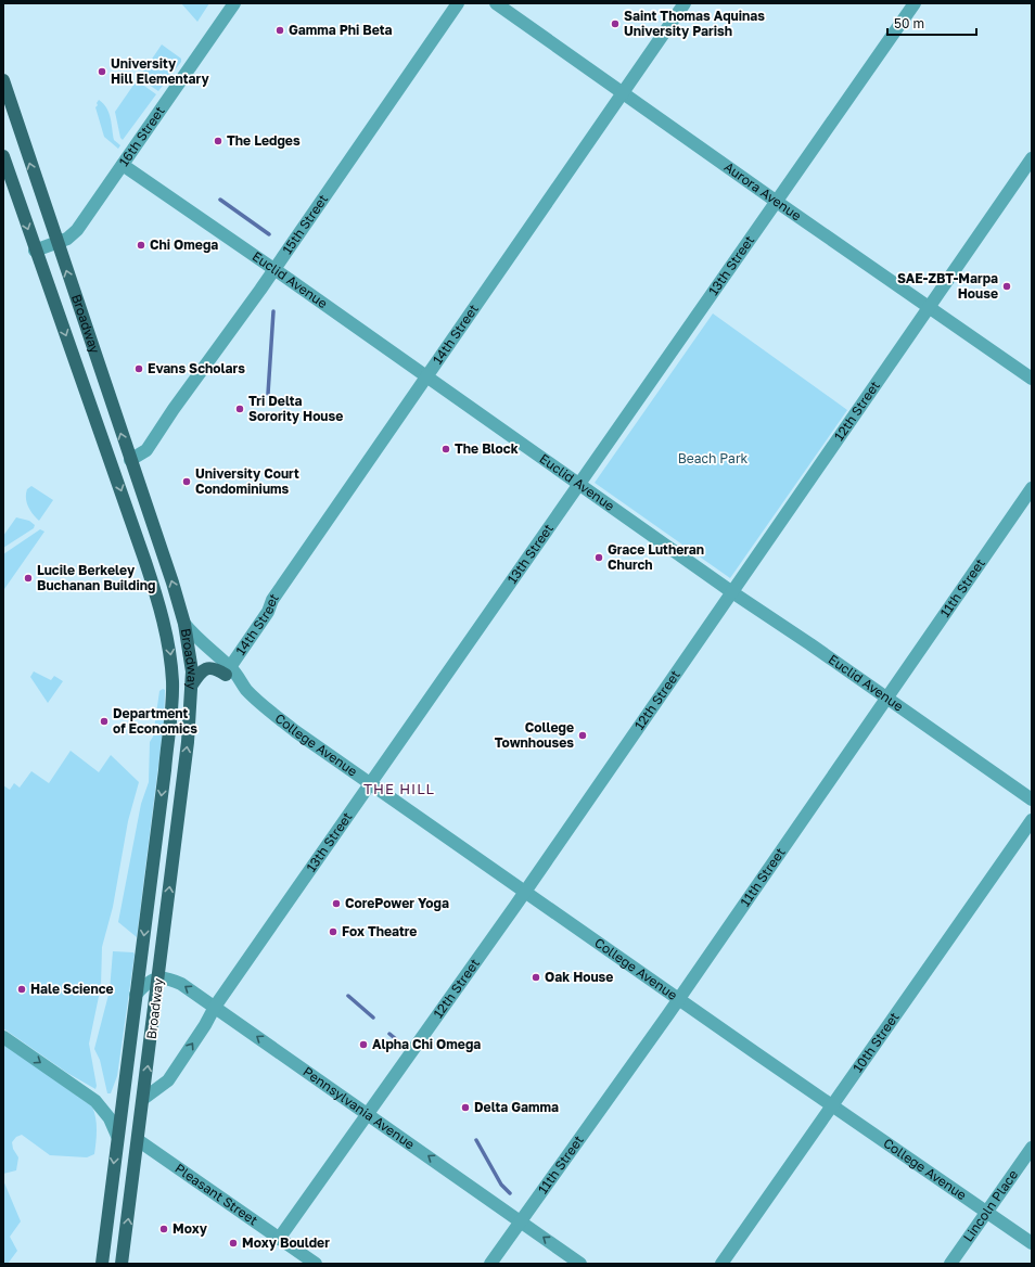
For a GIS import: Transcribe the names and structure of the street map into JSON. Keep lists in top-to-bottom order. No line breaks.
{"streets":{"main road":["Broadway"],"street":["16th Street","Aurora Avenue","15th Street","13th Street","Euclid Avenue","14th Street","12th Street","11th Street","College Avenue","10th Street","Pennsylvania Avenue","Pleasant Street","Lincoln Place"]},"crossings":[["16th Street","Euclid Avenue"],["16th Street","Broadway"],["Aurora Avenue","13th Street"],["Aurora Avenue","14th Street"],["Aurora Avenue","12th Street"],["15th Street","Euclid Avenue"],["15th Street","Broadway"],["13th Street","Euclid Avenue"],["13th Street","Broadway"],["13th Street","College Avenue"],["13th Street","Pennsylvania Avenue"],["Euclid Avenue","14th Street"],["Euclid Avenue","12th Street"],["Euclid Avenue","11th Street"],["Broadway","College Avenue"],["Broadway","Pennsylvania Avenue"],["Broadway","Pleasant Street"],["14th Street","College Avenue"],["12th Street","College Avenue"],["12th Street","Pennsylvania Avenue"],["12th Street","Pleasant Street"],["11th Street","College Avenue"],["11th Street","Pennsylvania Avenue"],["College Avenue","10th Street"],["College Avenue","Lincoln Place"]],"one_way":["Pennsylvania Avenue"],"districts":["THE HILL"],"parks":["Beach Park"],"places":["Saint Thomas Aquinas University Parish","Gamma Phi Beta","University Hill Elementary","The Ledges","Chi Omega","SAE-ZBT-Marpa House","Evans Scholars","Tri Delta Sorority House","The Block","University Court Condominiums","Grace Lutheran Church","Lucile Berkeley Buchanan Building","Department of Economics","College Townhouses","CorePower Yoga","Fox Theatre","Oak House","Hale Science","Alpha Chi Omega","Delta Gamma","Moxy","Moxy Boulder"],"scale_bar":"50 m"}
